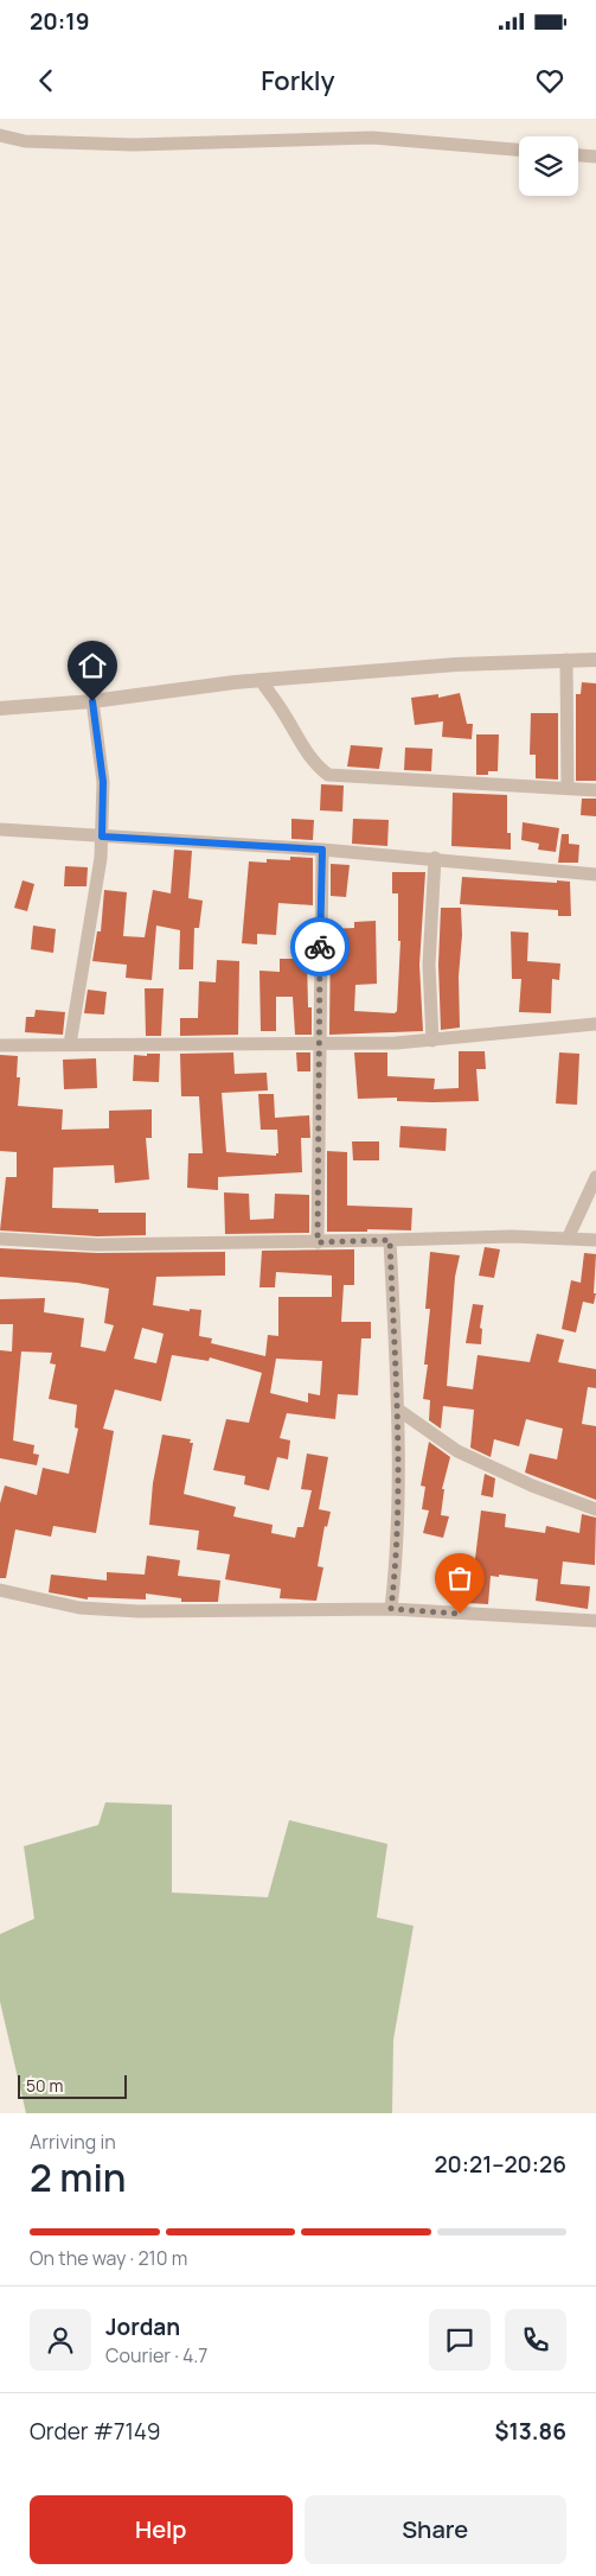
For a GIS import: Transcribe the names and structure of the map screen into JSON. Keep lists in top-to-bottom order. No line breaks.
{"scale_bar":"50 m","page":{"status":"20:19","header":"Forkly","scale":"50 m","heading":["2 min","Arriving in","20:21–20:26"],"panel":["Jordan","Courier · 4.7","Order #7149","$13.86"],"bar":"On the way · 210 m","buttons":["Help","Share"]}}
